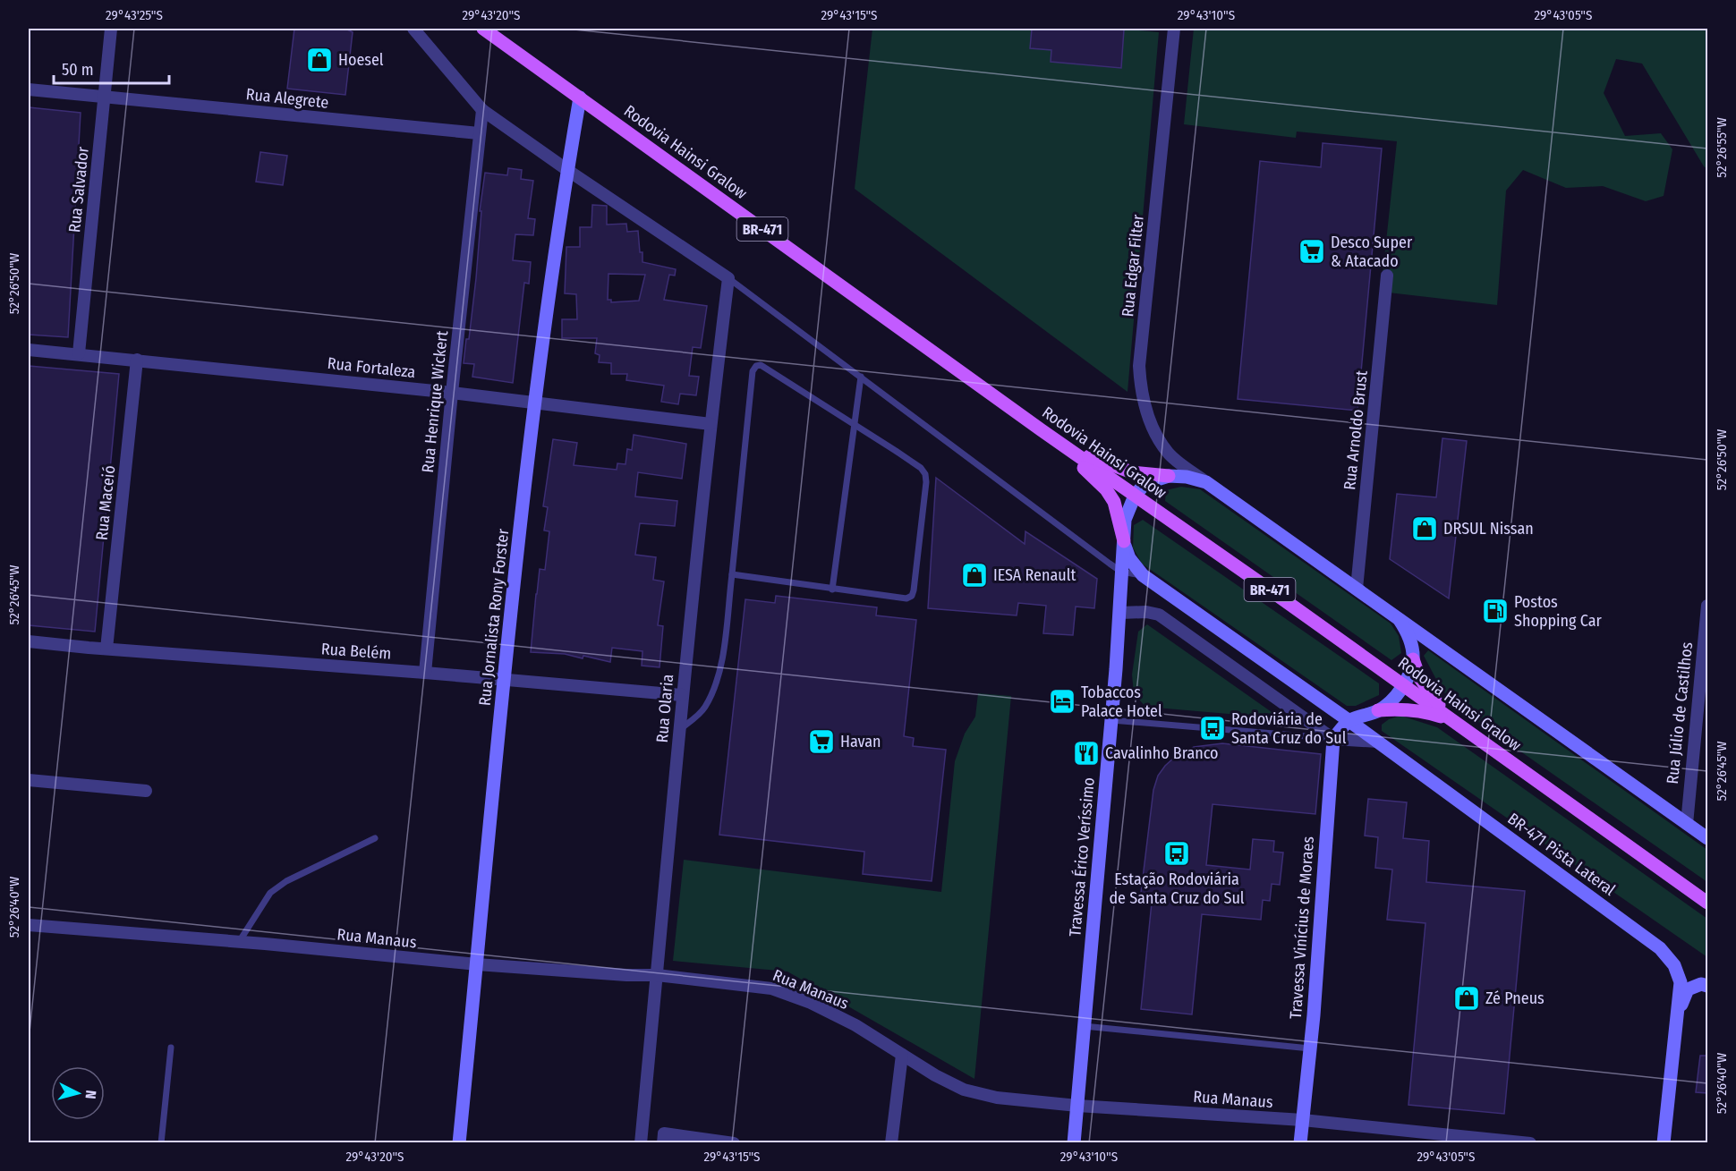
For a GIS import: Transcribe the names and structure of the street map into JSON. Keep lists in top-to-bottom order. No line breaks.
{"streets":{"main road":["Rodovia Hainsi Gralow","BR-471"],"street":["Rua Alegrete","Rua Salvador","Rua Edgar Filter","Rua Fortaleza","Rua Henrique Wickert","Rua Arnoldo Brust","Rua Maceió","Rua Jornalista Rony Forster","Rua Belém","Rua Olaria","Rua Júlio de Castilhos","BR-471 Pista Lateral","Travessa Érico Veríssimo","Travessa Vinícius de Moraes","Rua Manaus"]},"crossings":[["Rua Alegrete","Rua Salvador"],["Rua Alegrete","Rua Henrique Wickert"],["Rodovia Hainsi Gralow","Rua Jornalista Rony Forster"],["Rodovia Hainsi Gralow","Travessa Érico Veríssimo"],["Rua Salvador","Rua Fortaleza"],["Rua Fortaleza","Rua Henrique Wickert"],["Rua Fortaleza","Rua Maceió"],["Rua Fortaleza","Rua Jornalista Rony Forster"],["Rua Fortaleza","Rua Olaria"],["Rua Henrique Wickert","Rua Belém"],["Rua Maceió","Rua Belém"],["Rua Jornalista Rony Forster","Rua Belém"],["Rua Jornalista Rony Forster","Rua Manaus"],["Rua Belém","Rua Olaria"],["Rua Olaria","Rua Manaus"],["Travessa Érico Veríssimo","Rua Manaus"],["Travessa Vinícius de Moraes","Rua Manaus"]],"places":{"shop":["Hoesel","DRSUL Nissan","IESA Renault","Zé Pneus"],"supermarket":["Desco Super & Atacado","Havan"],"fuel station":["Postos Shopping Car"],"hotel":["Tobaccos Palace Hotel"],"bus stop":["Rodoviária de Santa Cruz do Sul","Estação Rodoviária de Santa Cruz do Sul"],"restaurant":["Cavalinho Branco"]},"scale_bar":"50 m","north":"right","coordinates":["29°43'25\"S","29°43'20\"S","29°43'15\"S","29°43'10\"S","29°43'05\"S","52°26'55\"W","52°26'50\"W","52°26'45\"W","52°26'40\"W"]}
